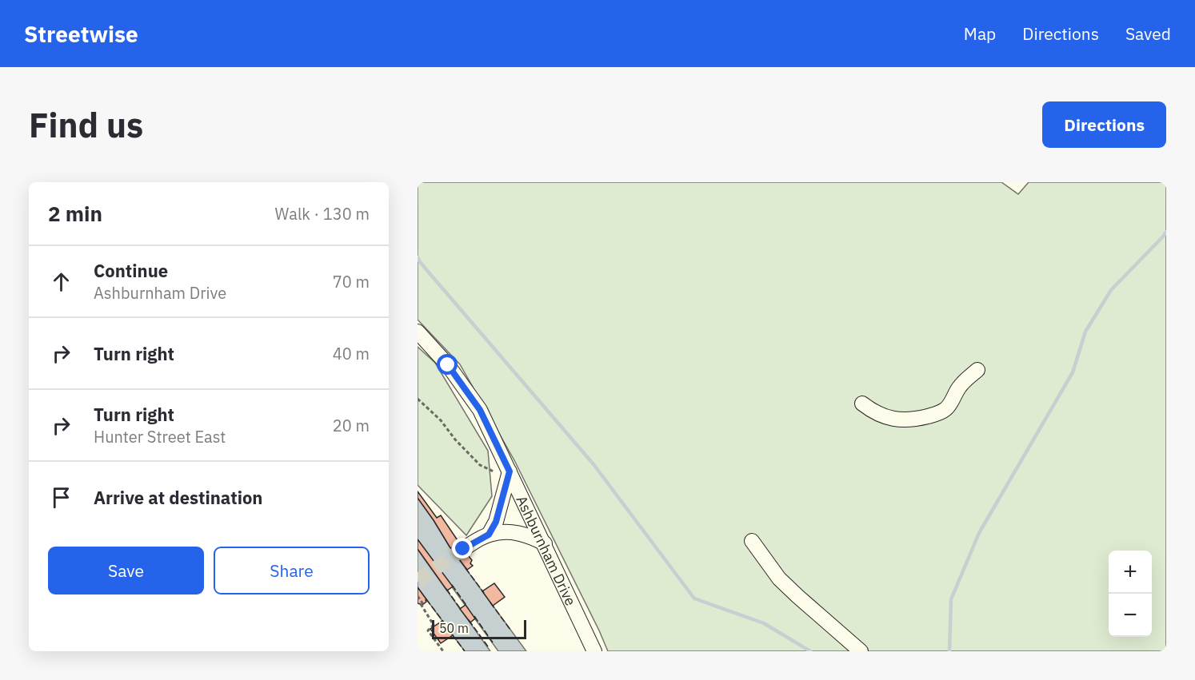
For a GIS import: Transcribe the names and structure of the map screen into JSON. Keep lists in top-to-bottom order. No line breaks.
{"streets":{"street":["Ashburnham Drive"]},"scale_bar":"50 m","page":{"header":"Streetwise","nav":["Map","Directions","Saved"],"buttons":["Directions",["Save","Share"]],"title":"Find us","heading":["2 min","Walk · 130 m"],"list":[["Continue","Ashburnham Drive","70 m"],["Turn right","40 m"],["Turn right","Hunter Street East","20 m"],"Arrive at destination"],"map_buttons":["+","−"],"scale":"50 m"}}
